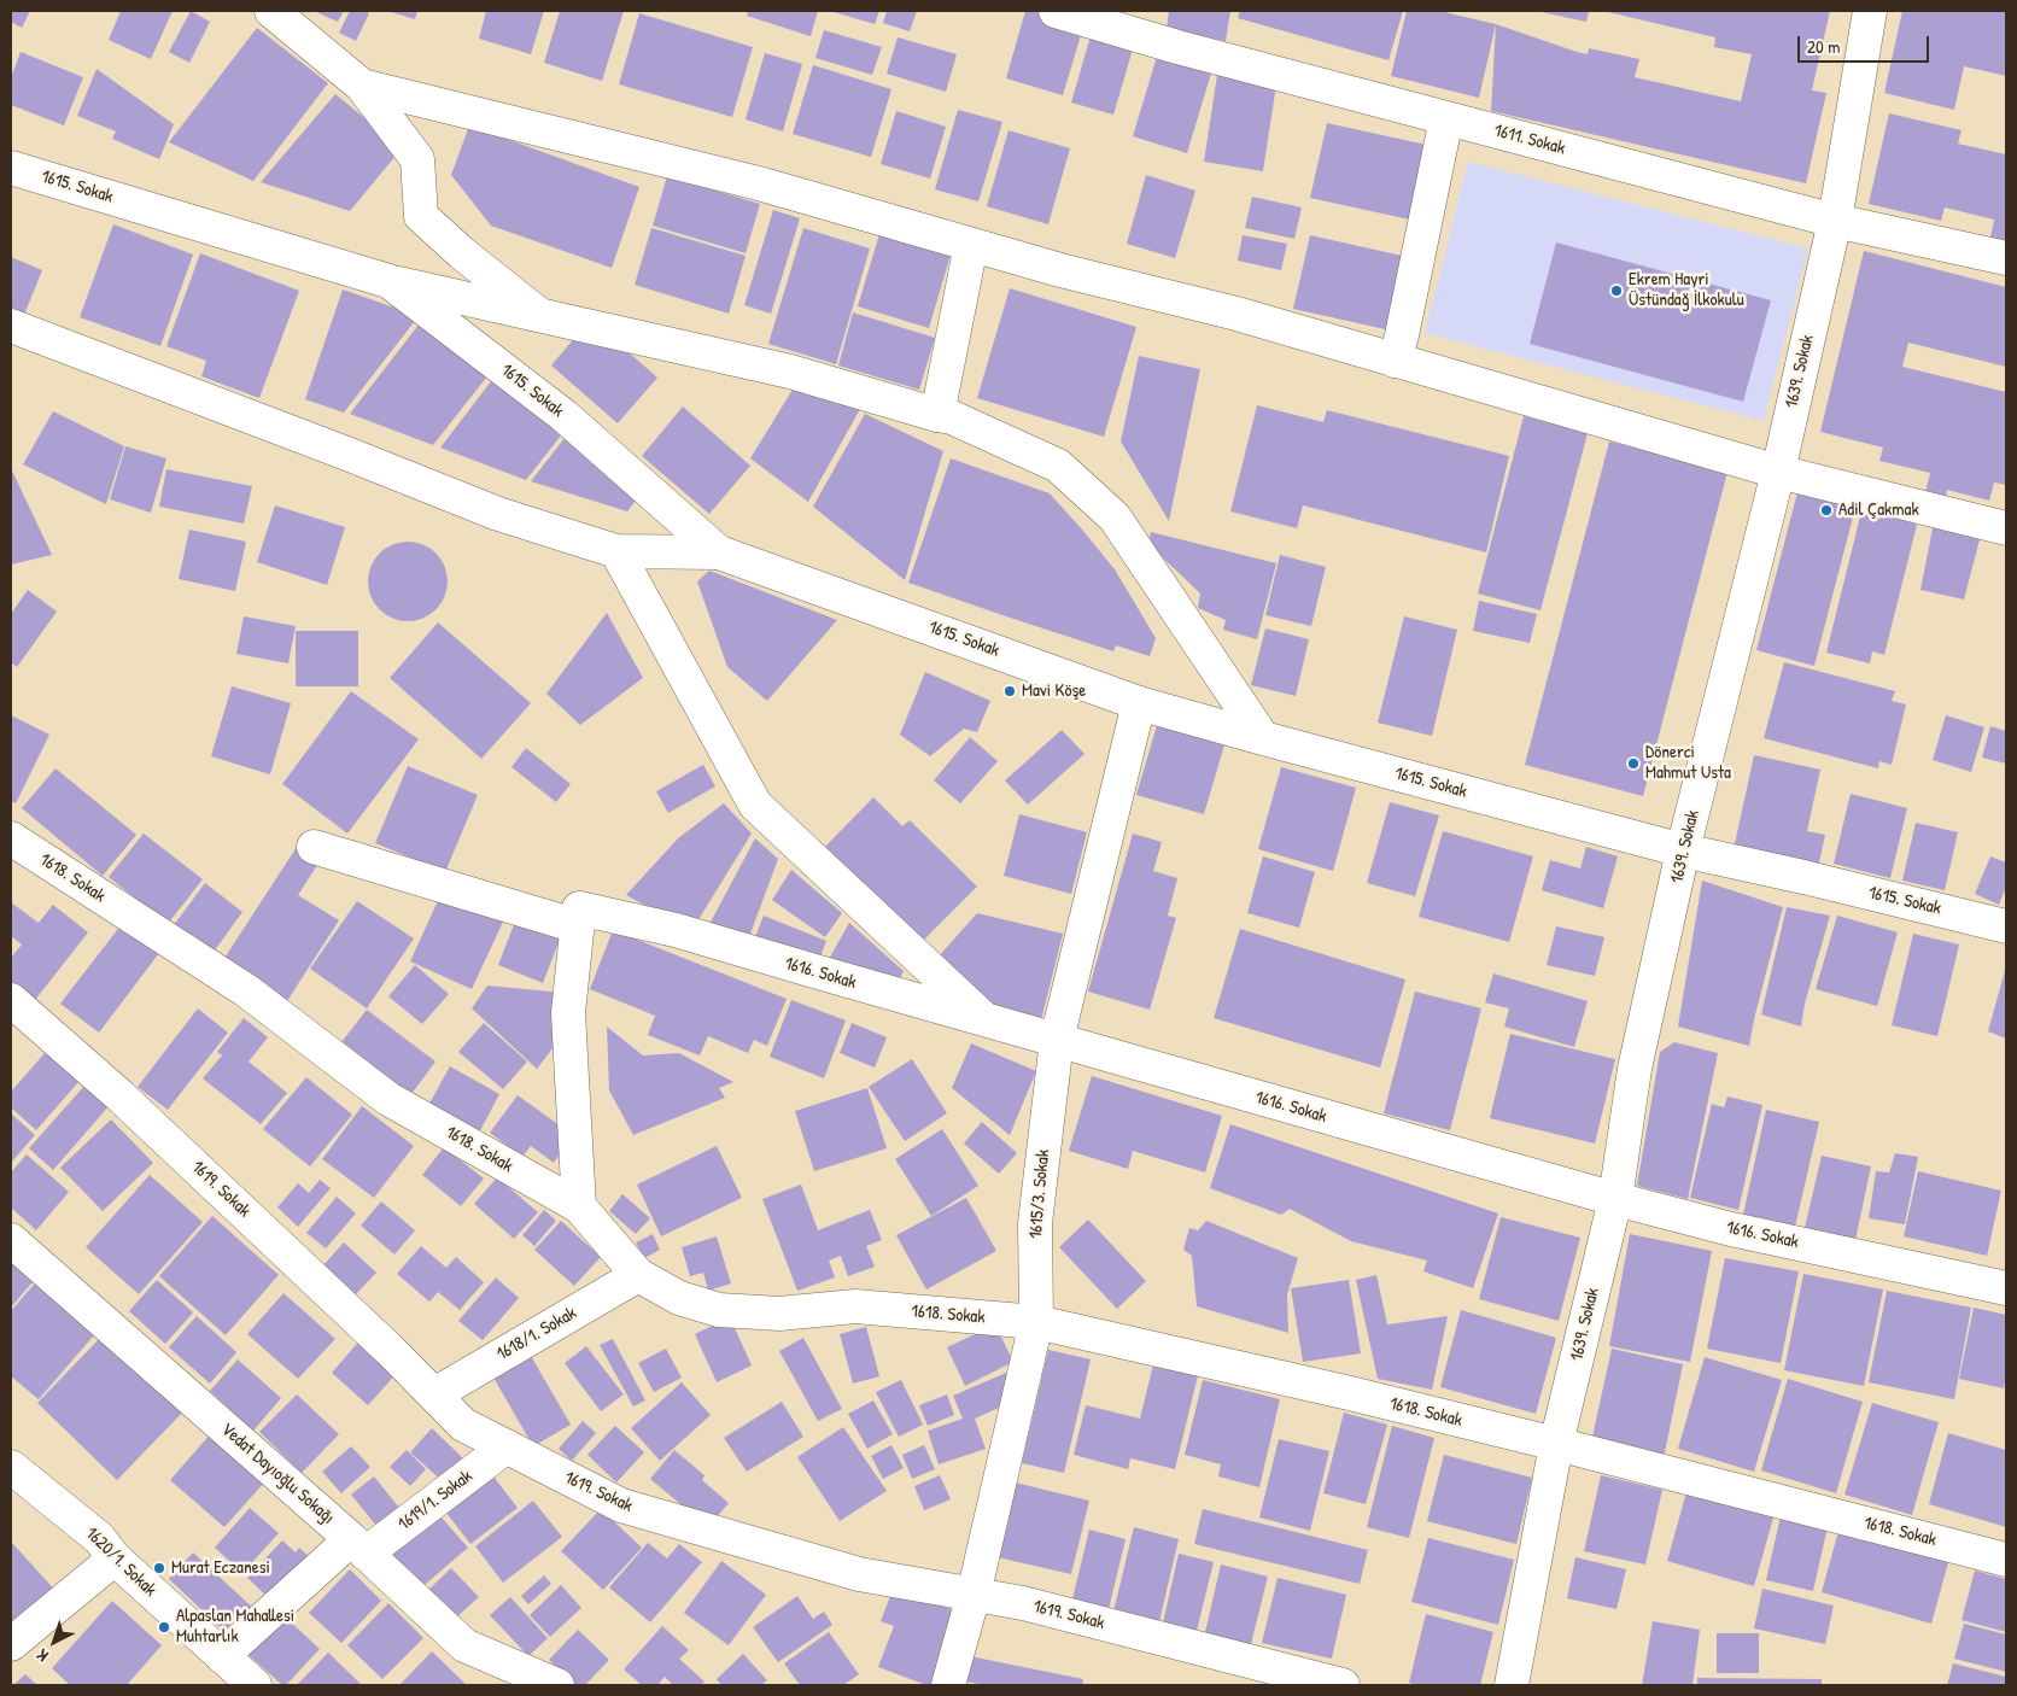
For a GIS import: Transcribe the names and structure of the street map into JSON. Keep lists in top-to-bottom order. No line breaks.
{"streets":{"street":["1611. Sokak","1615. Sokak","1639. Sokak","1618. Sokak","1616. Sokak","1619. Sokak","1615/3. Sokak","1618/1. Sokak","Vedat Dayıoğlu Sokağı","1619/1. Sokak","1620/1. Sokak"]},"crossings":[["1611. Sokak","1639. Sokak"],["1615. Sokak","1639. Sokak"],["1615. Sokak","1615/3. Sokak"],["1639. Sokak","1618. Sokak"],["1639. Sokak","1616. Sokak"],["1618. Sokak","1615/3. Sokak"],["1618. Sokak","1618/1. Sokak"],["1616. Sokak","1615/3. Sokak"],["1619. Sokak","1615/3. Sokak"],["1619. Sokak","1618/1. Sokak"],["1619. Sokak","1619/1. Sokak"],["Vedat Dayıoğlu Sokağı","1619/1. Sokak"],["1619/1. Sokak","1620/1. Sokak"]],"places":["Ekrem Hayri Üstündağ İlkokulu","Adil Çakmak","Mavi Köşe","Dönerci Mahmut Usta","Murat Eczanesi","Alpaslan Mahallesi Muhtarlık"],"scale_bar":"20 m","north":"bottom left"}
